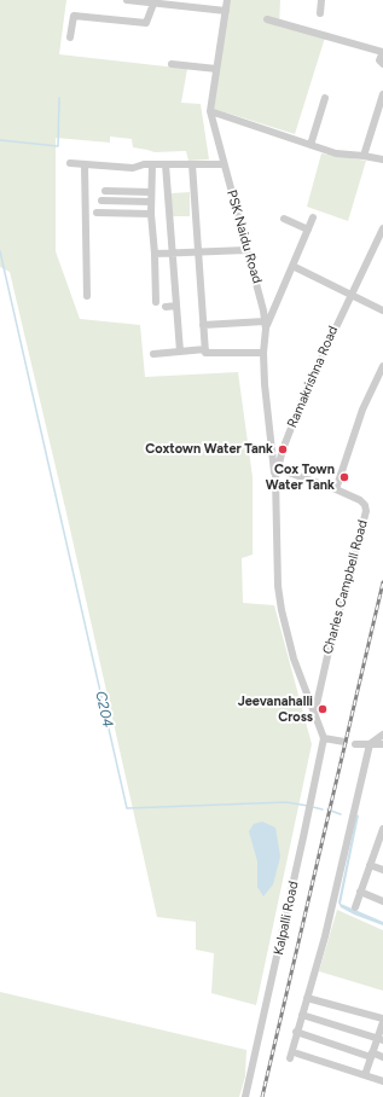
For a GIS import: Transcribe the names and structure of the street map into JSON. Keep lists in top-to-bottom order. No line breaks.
{"streets":{"street":["PSK Naidu Road","Ramakrishna Road","Charles Campbell Road","Kalpalli Road"]},"crossings":[["PSK Naidu Road","Ramakrishna Road"],["Ramakrishna Road","Charles Campbell Road"],["Ramakrishna Road","Kalpalli Road"]],"water":["C204"],"places":["Coxtown Water Tank","Cox Town Water Tank","Jeevanahalli Cross"]}
